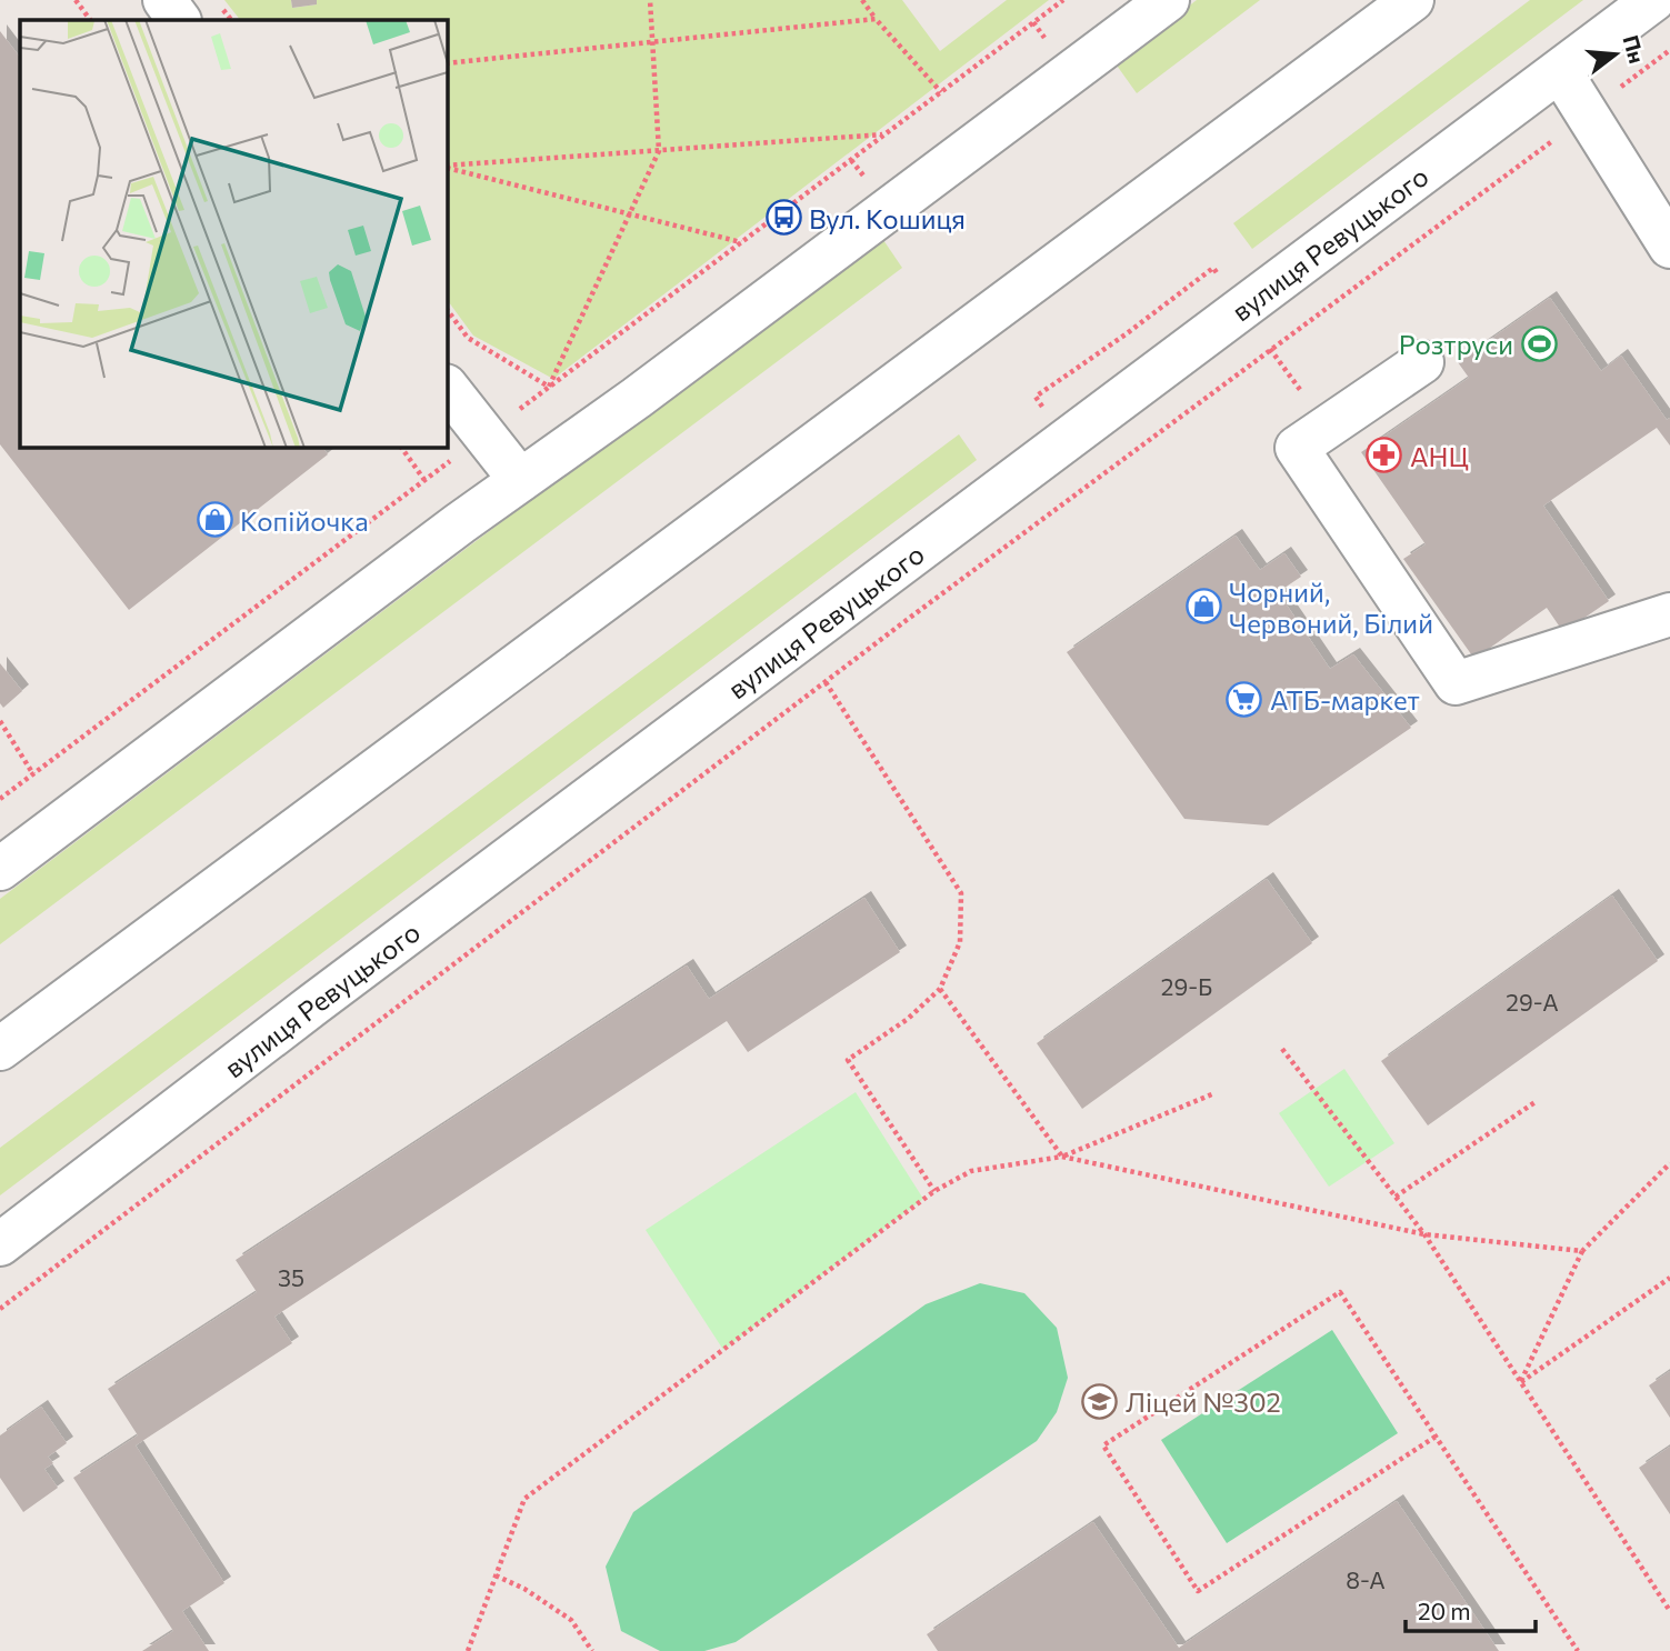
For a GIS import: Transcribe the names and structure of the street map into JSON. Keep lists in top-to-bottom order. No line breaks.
{"streets":{"street":["вулиця Ревуцького"]},"places":{"bus stop":["Вул. Кошиця"],"sports":["Розтруси"],"pharmacy":["АНЦ"],"shop":["Копійочка","Чорний, Червоний, Білий"],"supermarket":["АТБ-маркет"],"school or university":["Ліцей №302"]},"house_numbers":["29-Б","29-А","35","8-А"],"scale_bar":"20 m","north":"right"}
